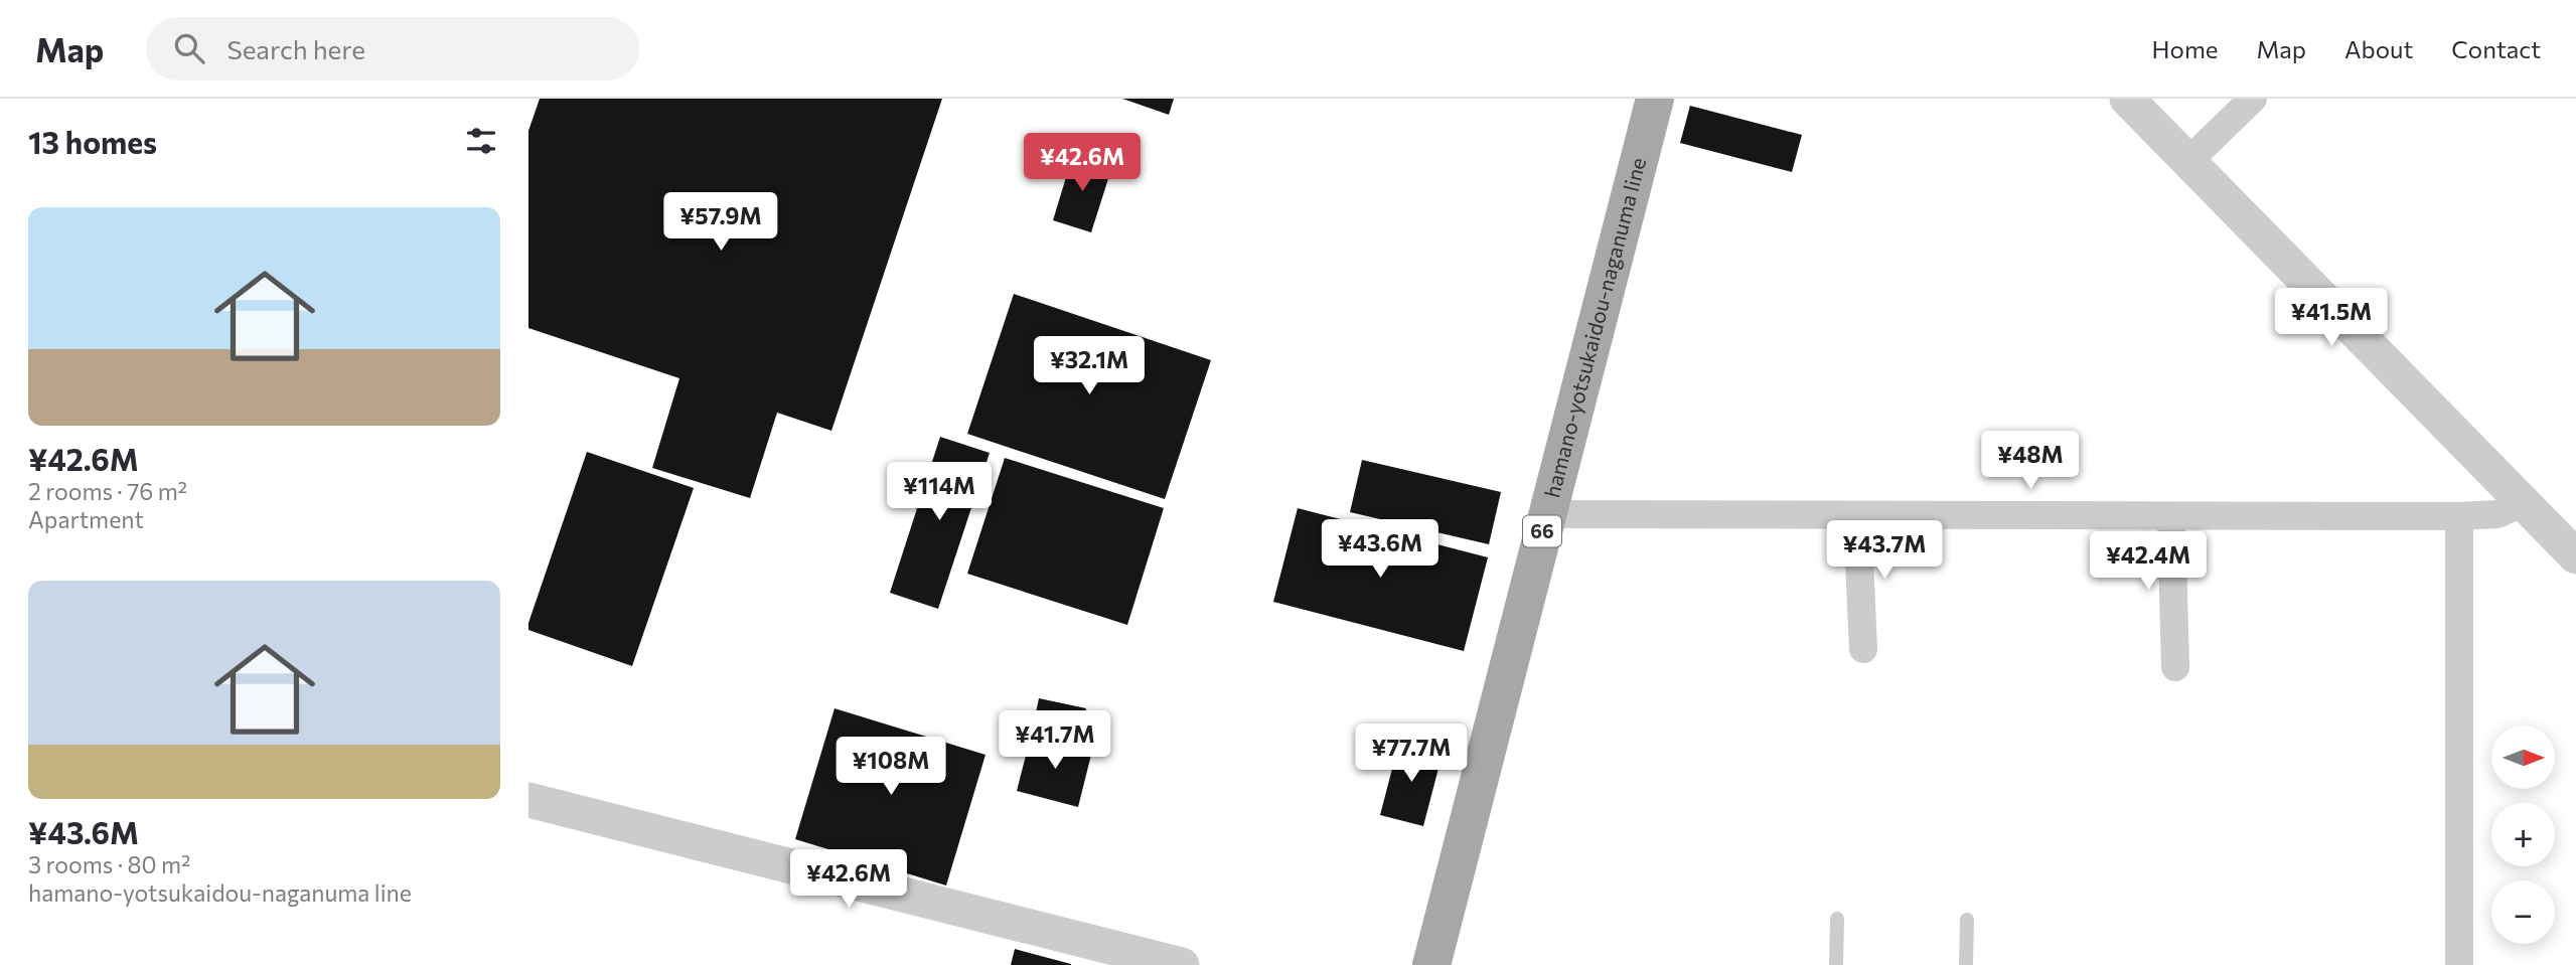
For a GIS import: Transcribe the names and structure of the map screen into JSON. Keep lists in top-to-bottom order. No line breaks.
{"streets":{"main road":["hamano-yotsukaidou-naganuma line","66"]},"north":"right","page":{"header":"Map","search":"Search here","nav":["Home","Map","About","Contact"],"heading":"13 homes","price":["¥42.6M","¥57.9M","¥41.5M","¥32.1M","¥48M","¥114M","¥43.6M","¥43.7M","¥42.4M","¥41.7M","¥77.7M","¥108M","¥42.6M"],"list":[{"name":"¥42.6M","note":"2 rooms · 76 m² · Apartment"},{"name":"¥43.6M","note":"3 rooms · 80 m² · hamano-yotsukaidou-naganuma line"}],"map_buttons":["+","−"]}}
